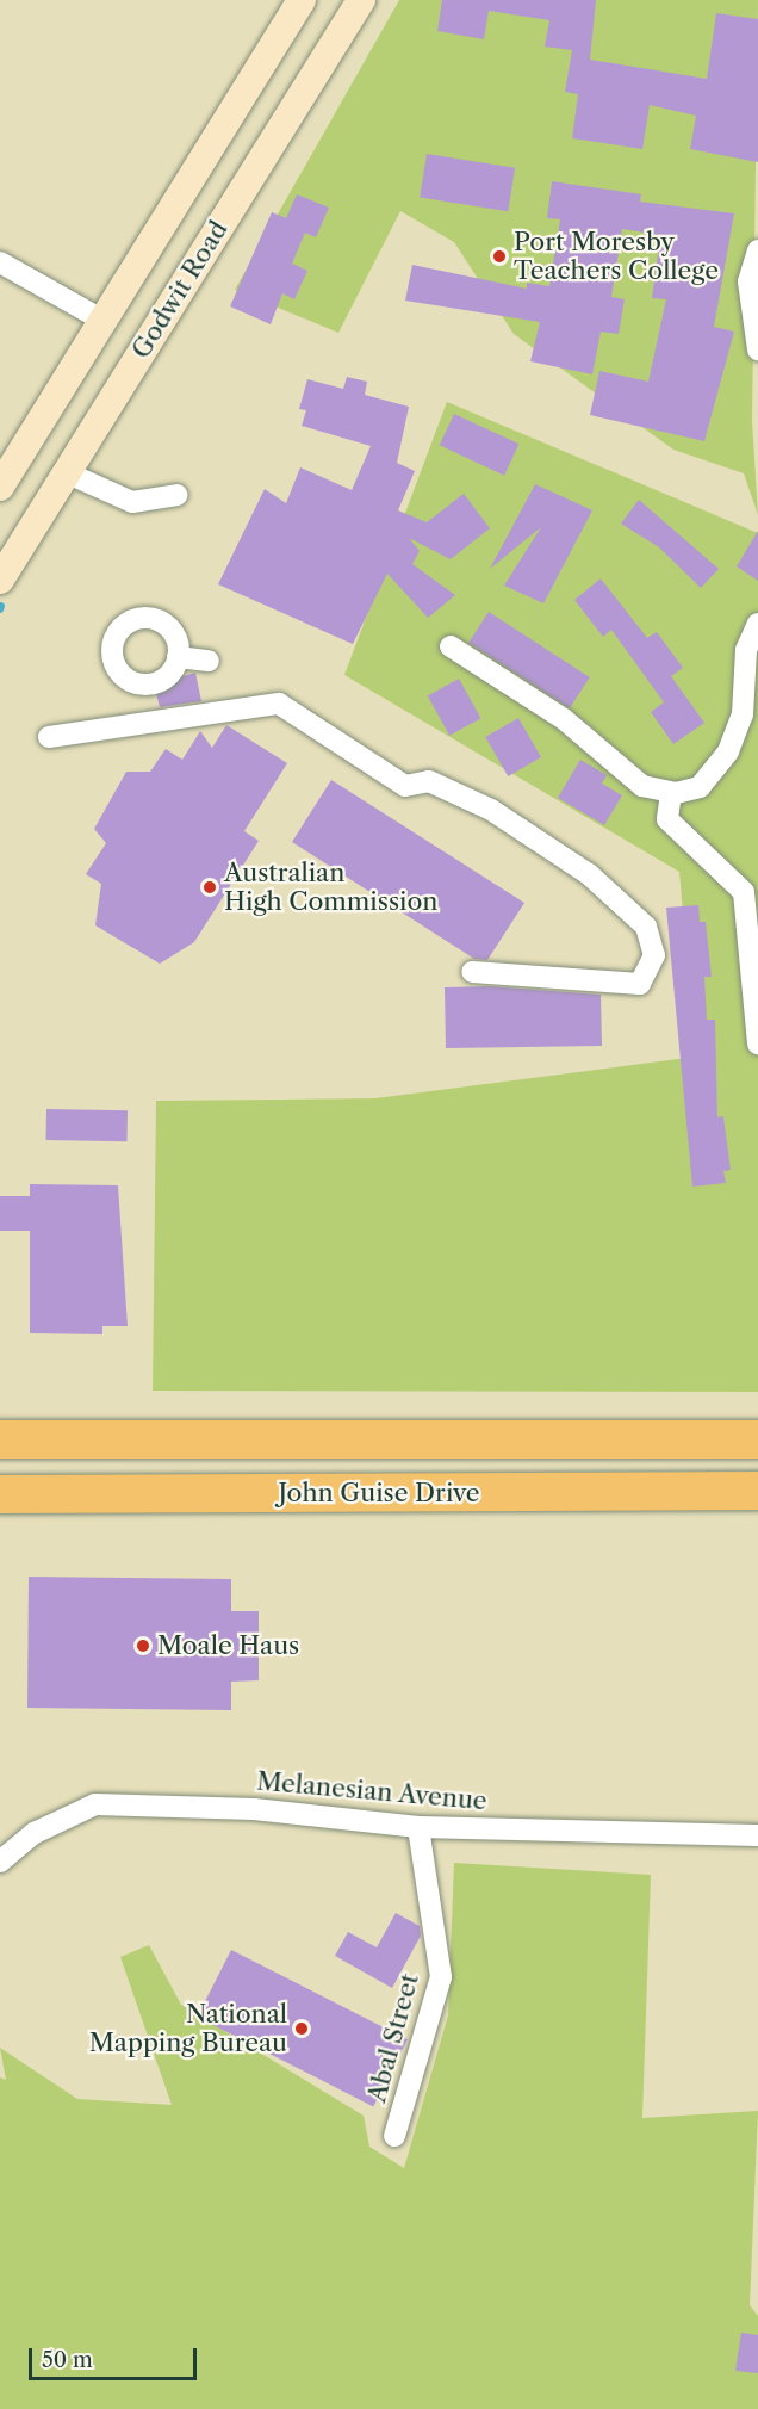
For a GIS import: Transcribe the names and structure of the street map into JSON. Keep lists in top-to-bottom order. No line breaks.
{"streets":{"highway":["John Guise Drive"],"main road":["Godwit Road"],"street":["Melanesian Avenue","Abal Street"]},"crossings":[["Melanesian Avenue","Abal Street"]],"places":["Port Moresby Teachers College","Australian High Commission","Moale Haus","National Mapping Bureau"],"scale_bar":"50 m"}
